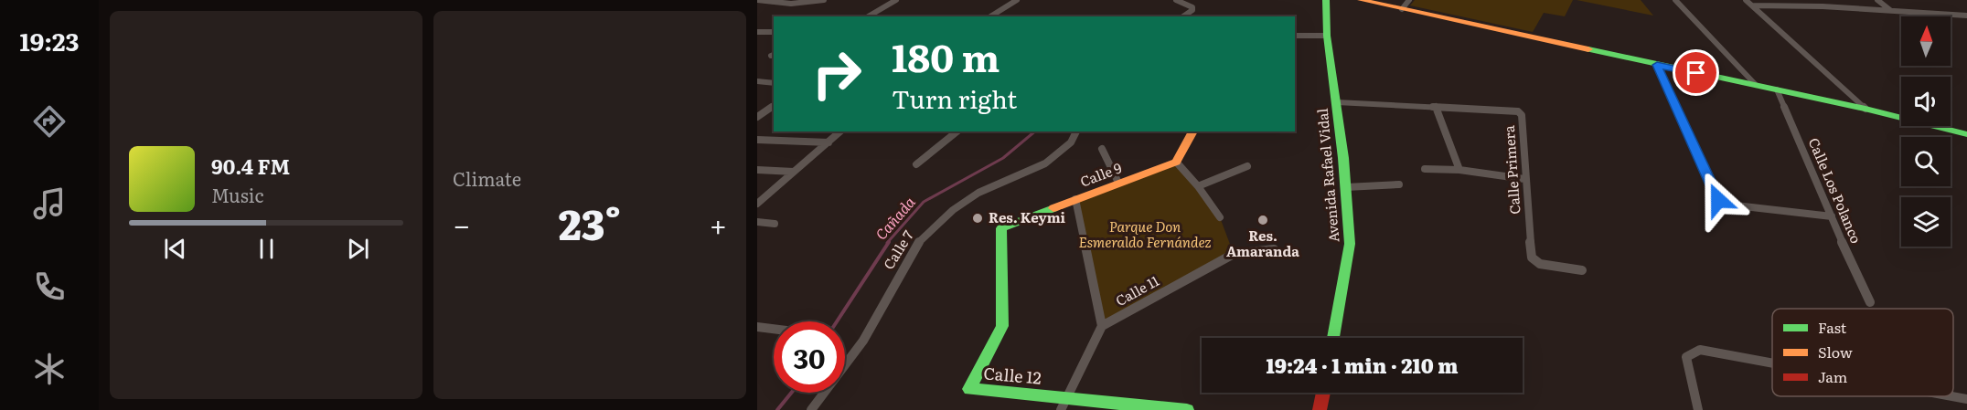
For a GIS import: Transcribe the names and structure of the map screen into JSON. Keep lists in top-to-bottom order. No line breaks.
{"streets":{"main road":["Calle 9","Avenida Rafael Vidal","Calle 12"],"street":["Calle Primera","Calle Los Polanco","Calle 7","Calle 11"]},"crossings":[["Calle Primera","Avenida Rafael Vidal"],["Calle 9","Calle 12"]],"water":["Cañada"],"parks":["Parque Don Esmeraldo Fernández"],"places":["Res. Keymi","Res. Amaranda"],"legend":["Fast","Slow","Jam"],"north":"top","page":{"tabs":"19:23","tile":"Climate","turn":["180 m","Turn right"],"song":["90.4 FM","Music"],"heat":["−","23°","+"],"limit":"30","trip":"19:24 · 1 min · 210 m"}}
